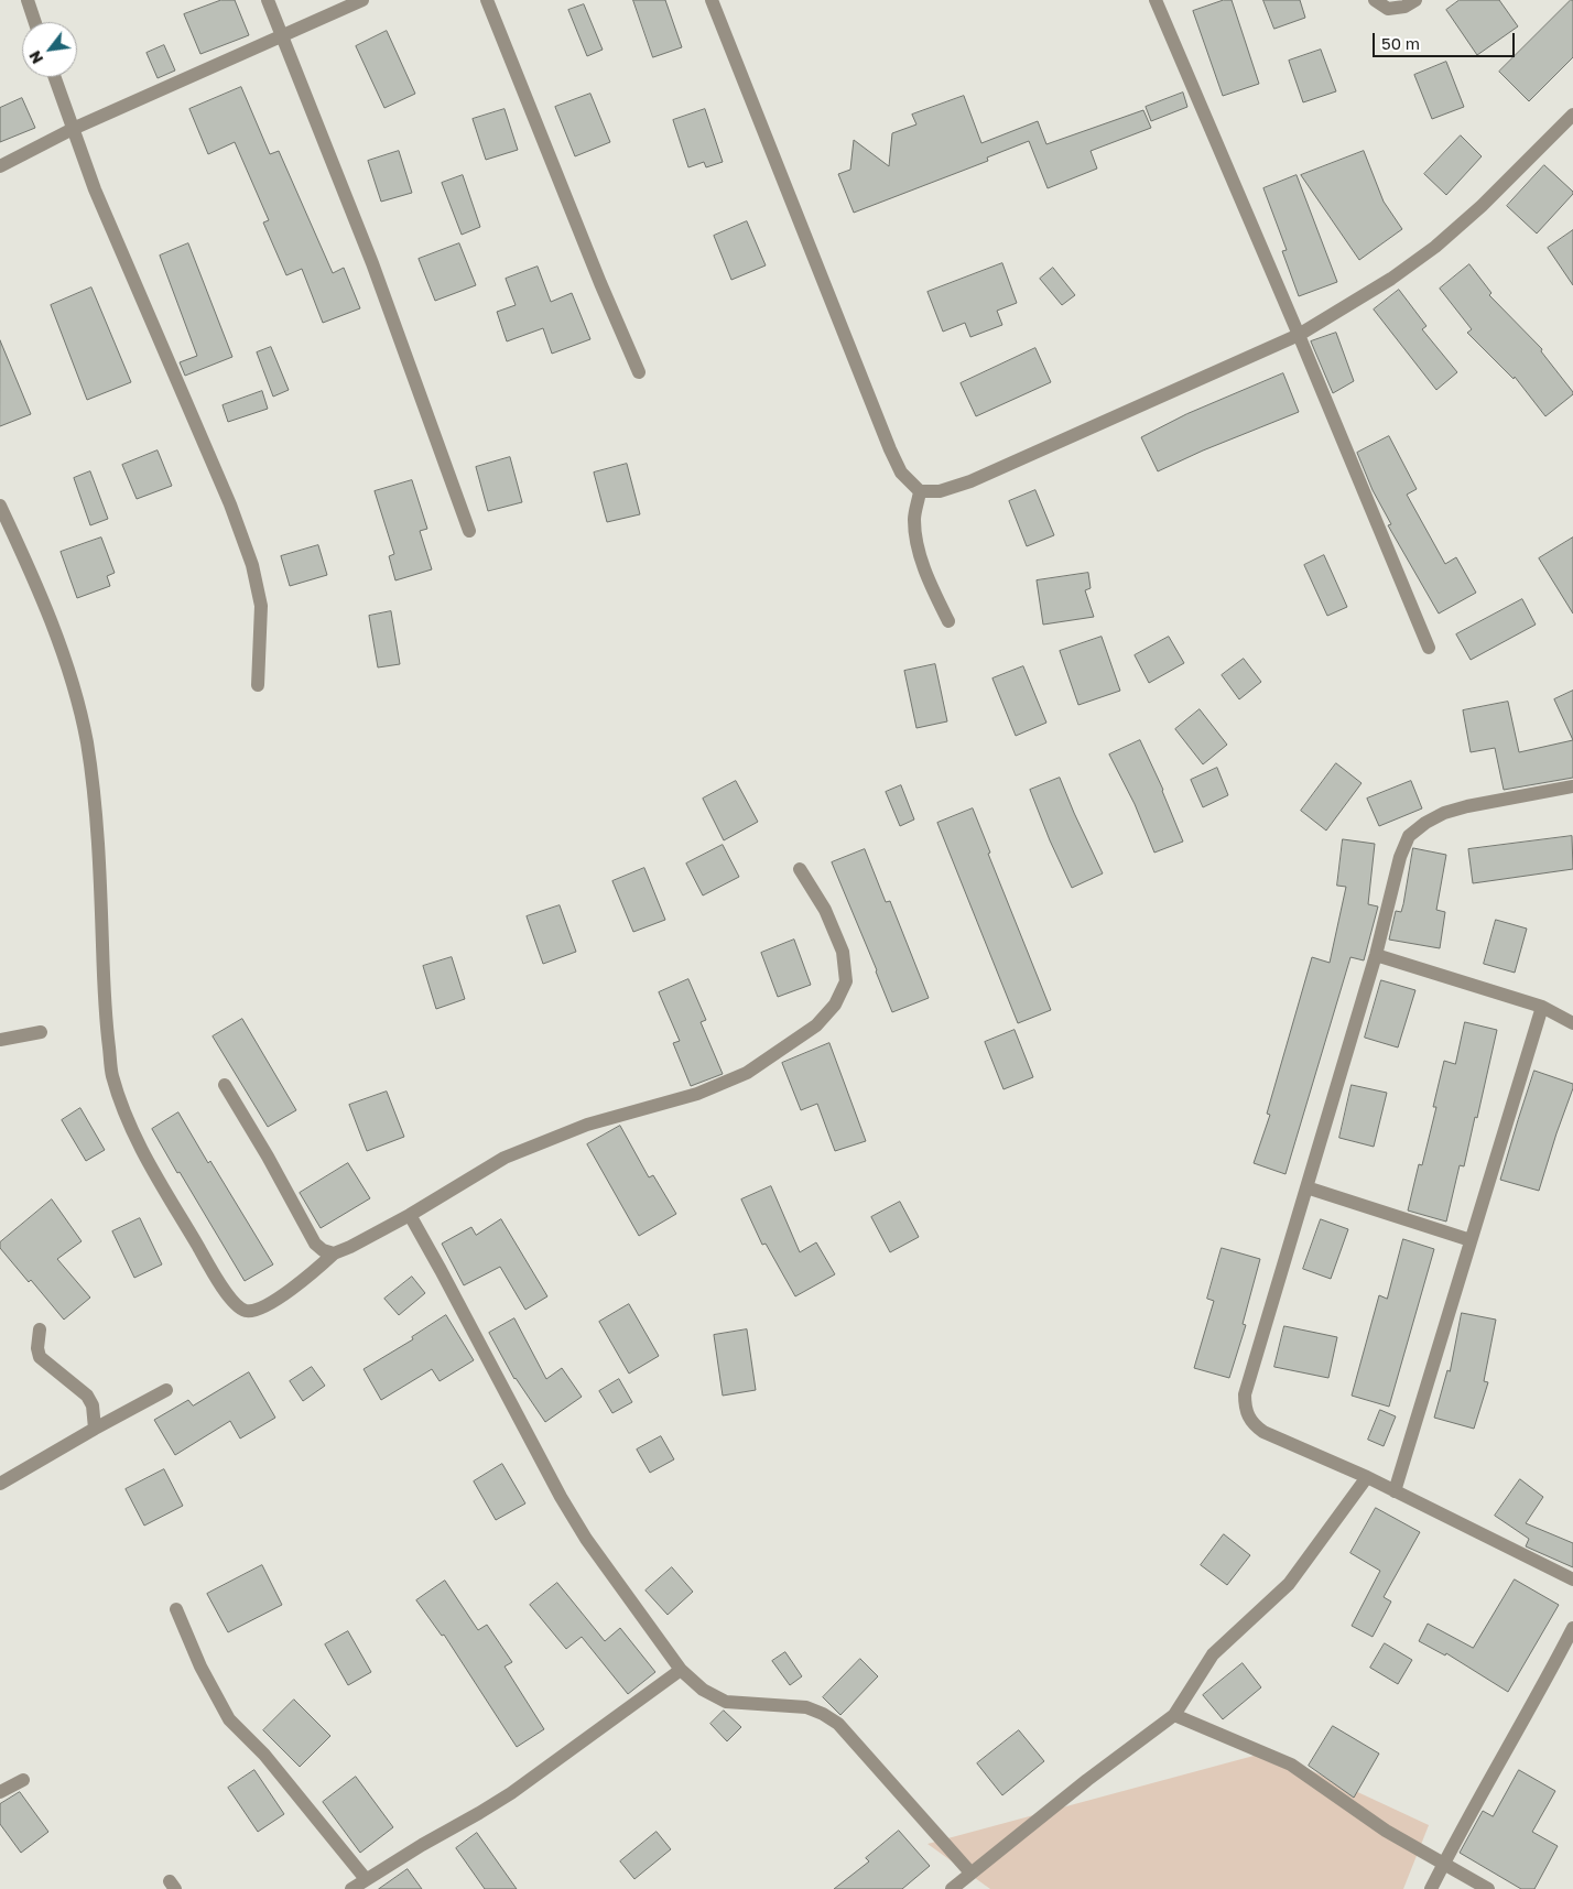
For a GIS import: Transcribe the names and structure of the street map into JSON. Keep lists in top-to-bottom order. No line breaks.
{"scale_bar":"50 m","north":"bottom left"}
